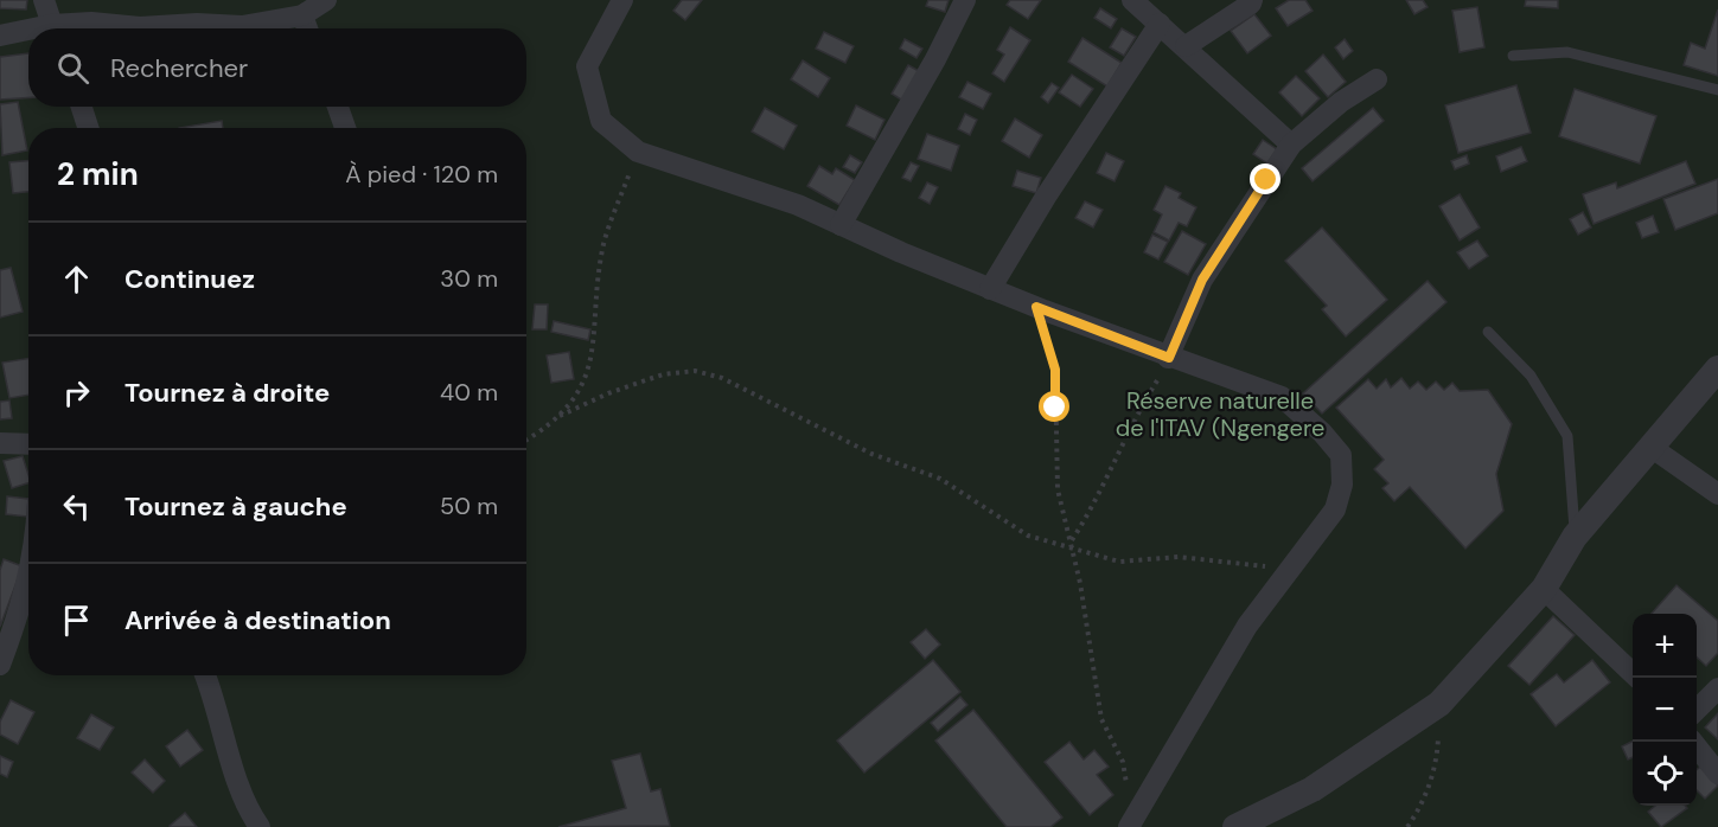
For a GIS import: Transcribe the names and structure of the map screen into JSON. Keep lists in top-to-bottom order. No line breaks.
{"parks":["Réserve naturelle de l'ITAV (Ngengere"],"page":{"search":"Rechercher","heading":["2 min","À pied · 120 m"],"list":[["Continuez","30 m"],["Tournez à droite","40 m"],["Tournez à gauche","50 m"],"Arrivée à destination"],"map_buttons":["+","−"]}}
